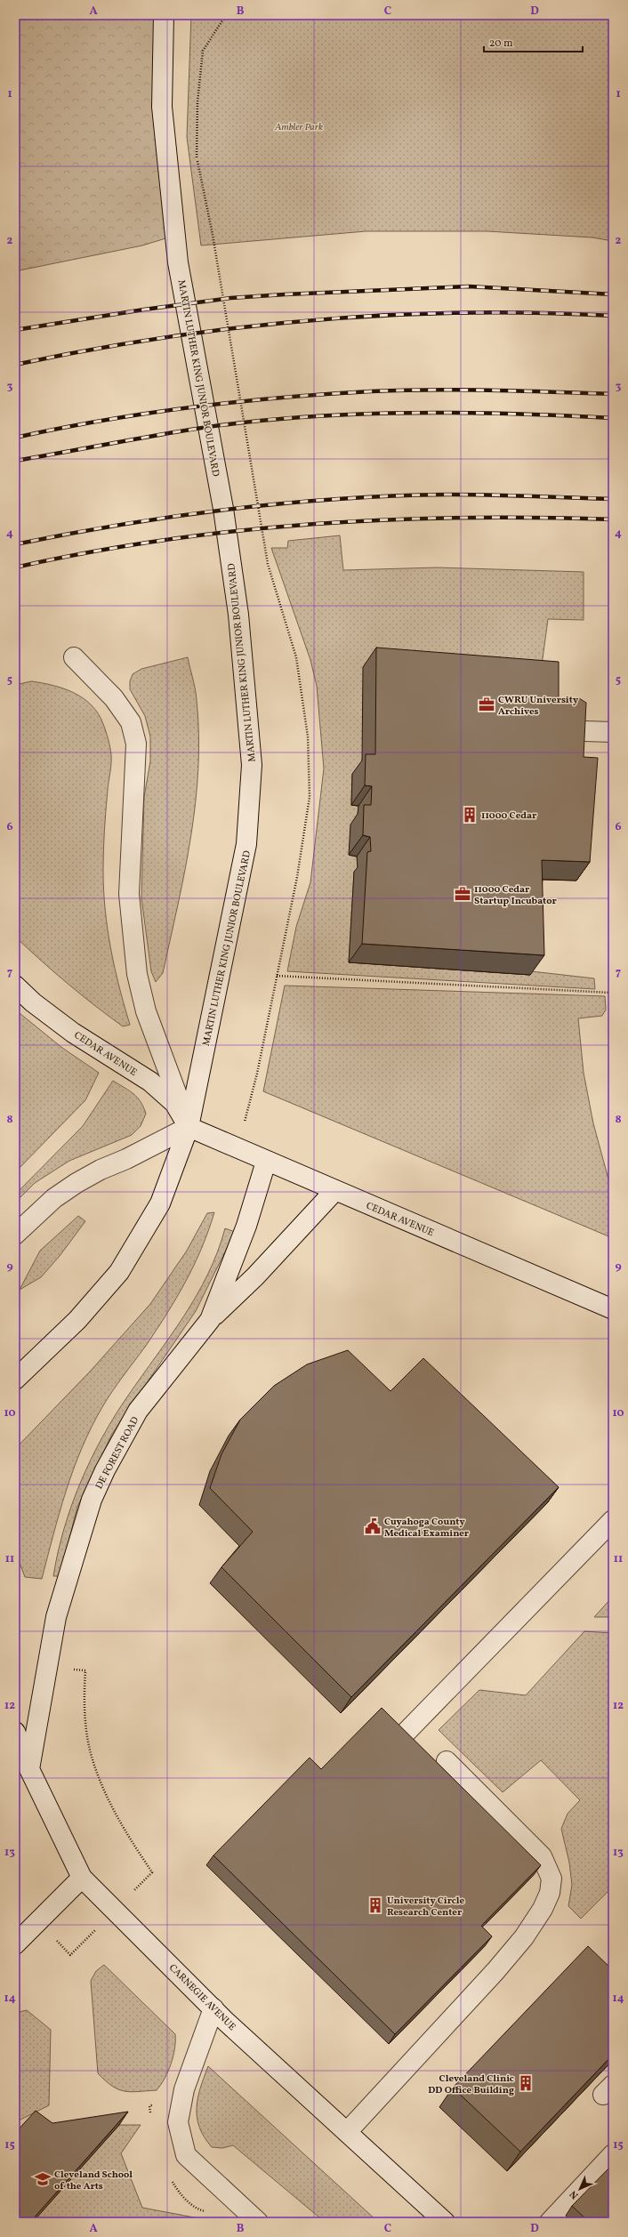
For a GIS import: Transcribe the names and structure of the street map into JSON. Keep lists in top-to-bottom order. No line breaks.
{"streets":{"main road":["MARTIN LUTHER KING JUNIOR BOULEVARD","CEDAR AVENUE","DE FOREST ROAD","CARNEGIE AVENUE"]},"crossings":[["MARTIN LUTHER KING JUNIOR BOULEVARD","CEDAR AVENUE"],["CEDAR AVENUE","DE FOREST ROAD"],["DE FOREST ROAD","CARNEGIE AVENUE"]],"parks":["Ambler Park"],"places":{"office":["CWRU University Archives","11000 Cedar Startup Incubator"],"building":["11000 Cedar","University Circle Research Center","Cleveland Clinic DD Office Building"],"public building":["Cuyahoga County Medical Examiner"],"school or university":["Cleveland School of the Arts"]},"scale_bar":"20 m","north":"bottom left","grid":{"columns":["A","B","C","D"],"rows":["1","2","3","4","5","6","7","8","9","10","11","12","13","14","15"]}}
